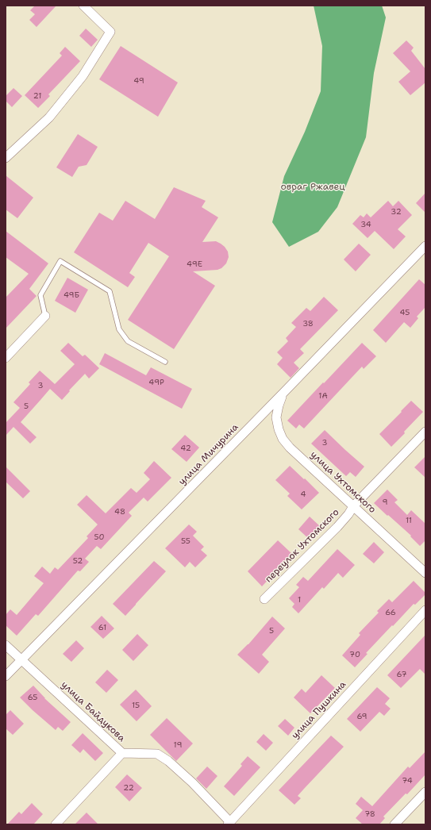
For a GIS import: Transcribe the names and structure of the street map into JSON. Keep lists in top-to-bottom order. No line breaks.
{"streets":{"street":["улица Мичурина","улица Ухтомского","переулок Ухтомского","улица Пушкина","улица Байдукова"]},"crossings":[["улица Мичурина","улица Ухтомского"],["улица Мичурина","улица Байдукова"],["улица Ухтомского","переулок Ухтомского"],["улица Пушкина","улица Байдукова"]],"parks":["овраг Ржавец"],"house_numbers":["49","21","32","34","49Е","49Б","45","38","49Р","3","1А","5","3","42","4","9","48","11","50","55","52","1","66","61","5","70","67","65","15","69","19","74","22","78"]}
